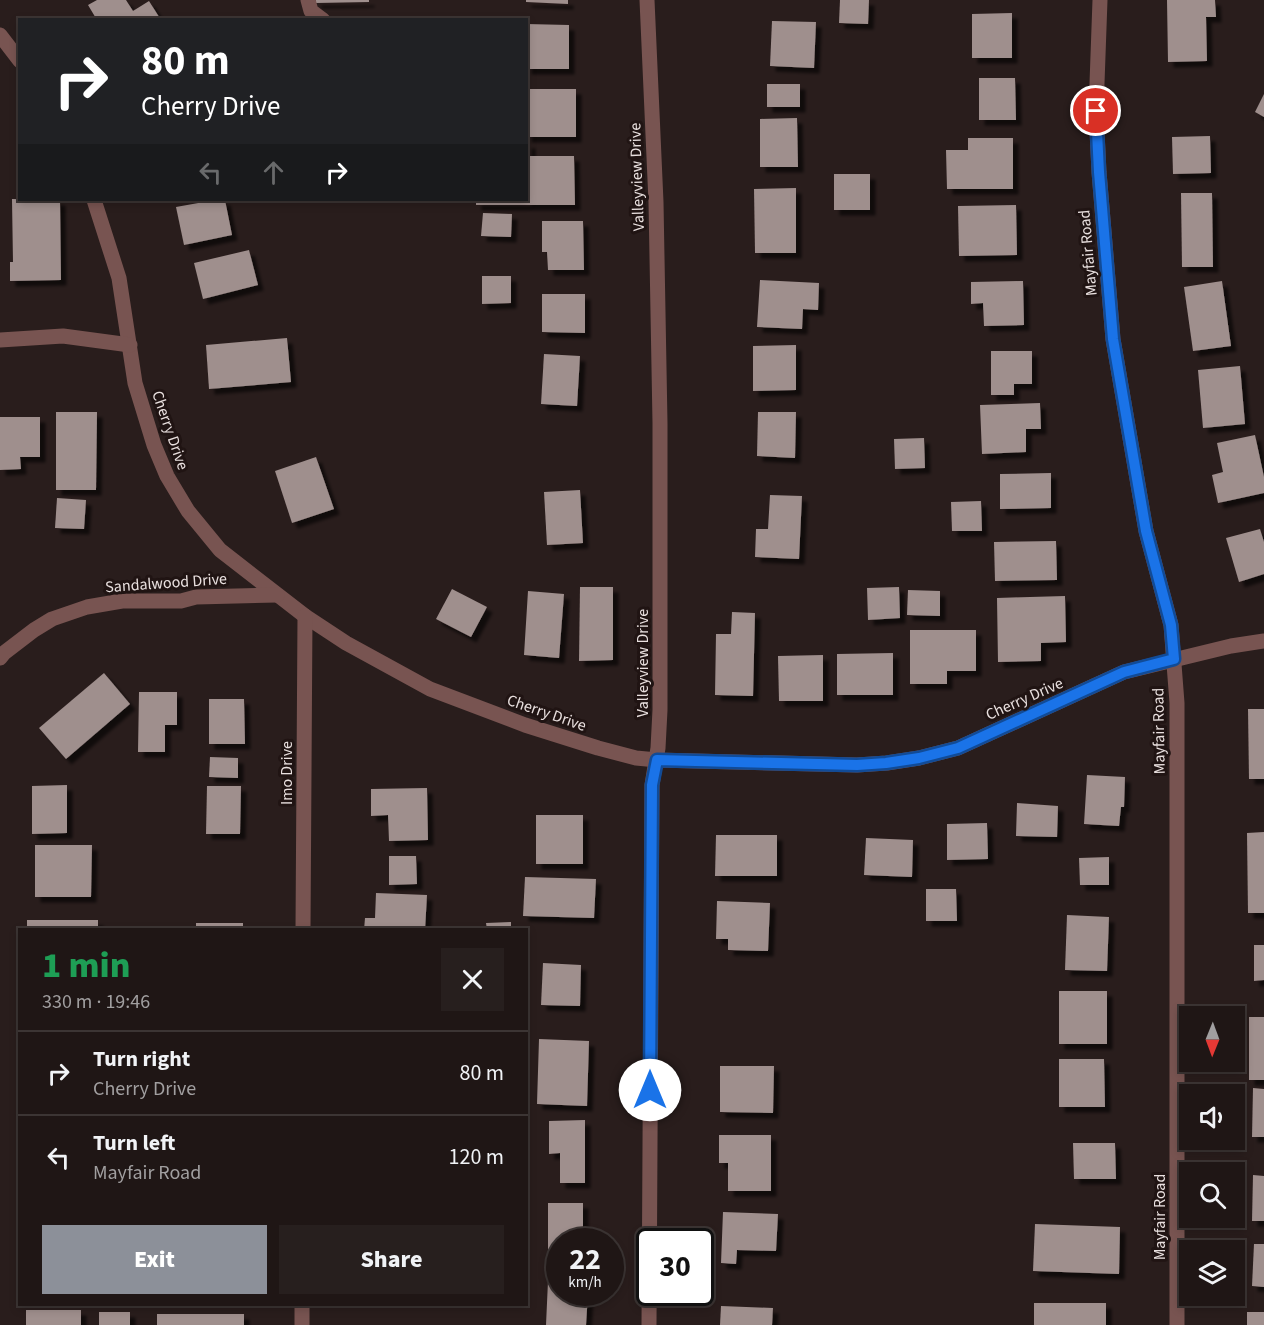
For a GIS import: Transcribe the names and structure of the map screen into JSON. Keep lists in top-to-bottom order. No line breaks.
{"streets":{"street":["Valleyview Drive","Mayfair Road","Cherry Drive","Sandalwood Drive","Imo Drive"]},"crossings":[["Valleyview Drive","Cherry Drive"],["Mayfair Road","Cherry Drive"],["Cherry Drive","Sandalwood Drive"],["Cherry Drive","Imo Drive"]],"north":"bottom","page":{"turn":["80 m","Cherry Drive"],"heading":["1 min","330 m · 19:46"],"list":[{"name":"Turn right","note":"Cherry Drive","value":"80 m"},{"name":"Turn left","note":"Mayfair Road","value":"120 m"}],"buttons":["Exit","Share"],"speed":"22 km/h","limit":"30"}}
